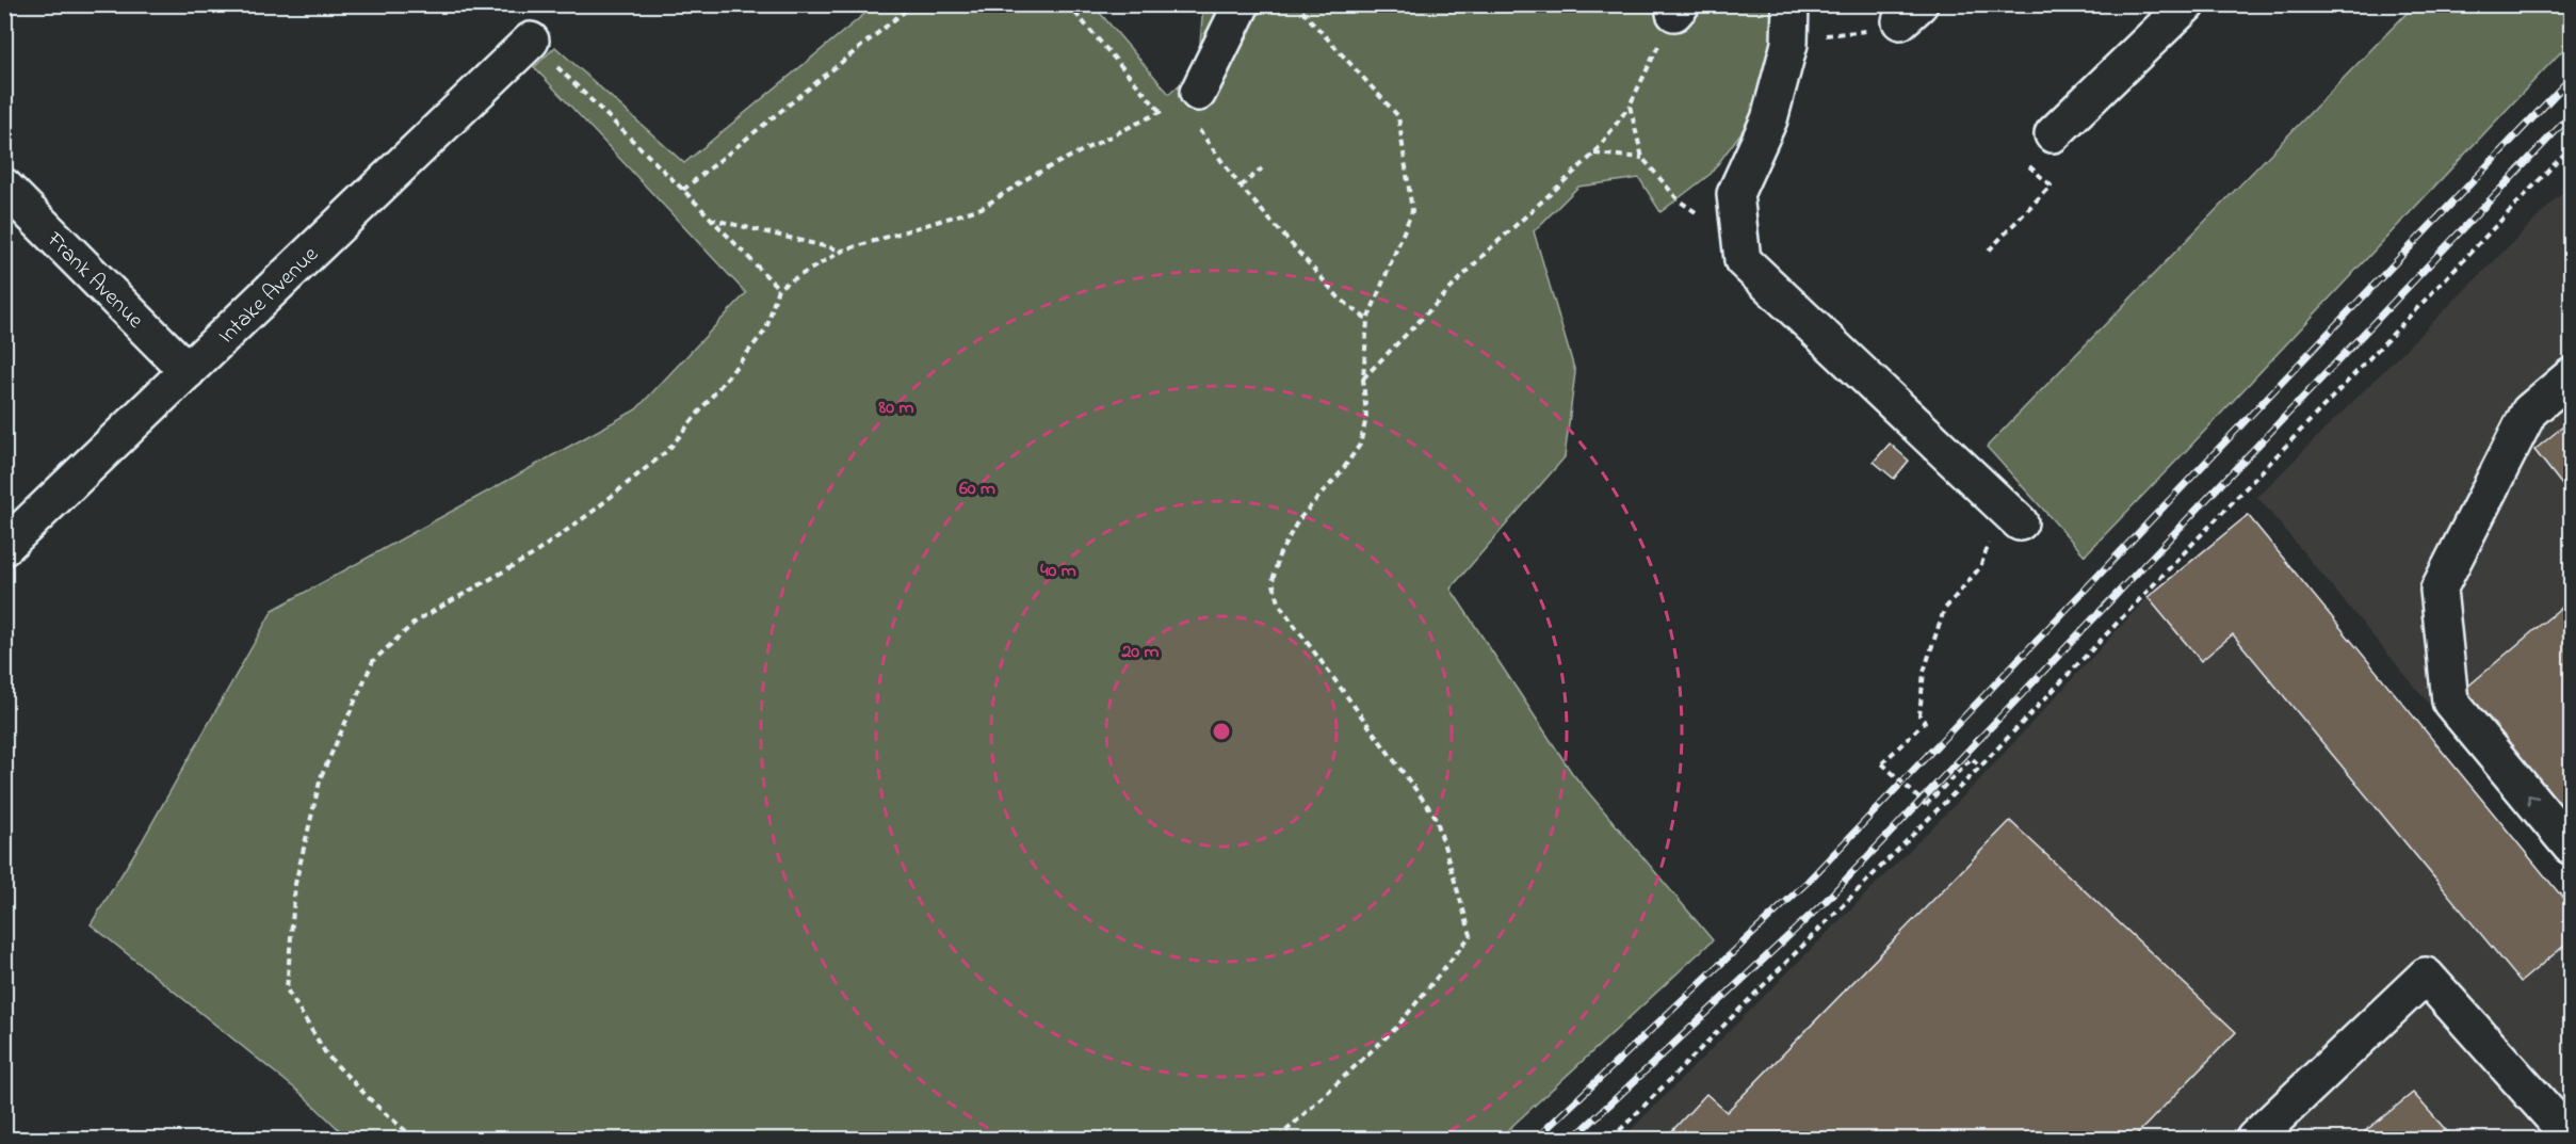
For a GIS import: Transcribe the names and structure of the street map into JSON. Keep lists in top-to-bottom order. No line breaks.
{"streets":{"street":["Frank Avenue","Intake Avenue"]},"crossings":[["Frank Avenue","Intake Avenue"]],"rings":["80 m","60 m","40 m","20 m"]}
